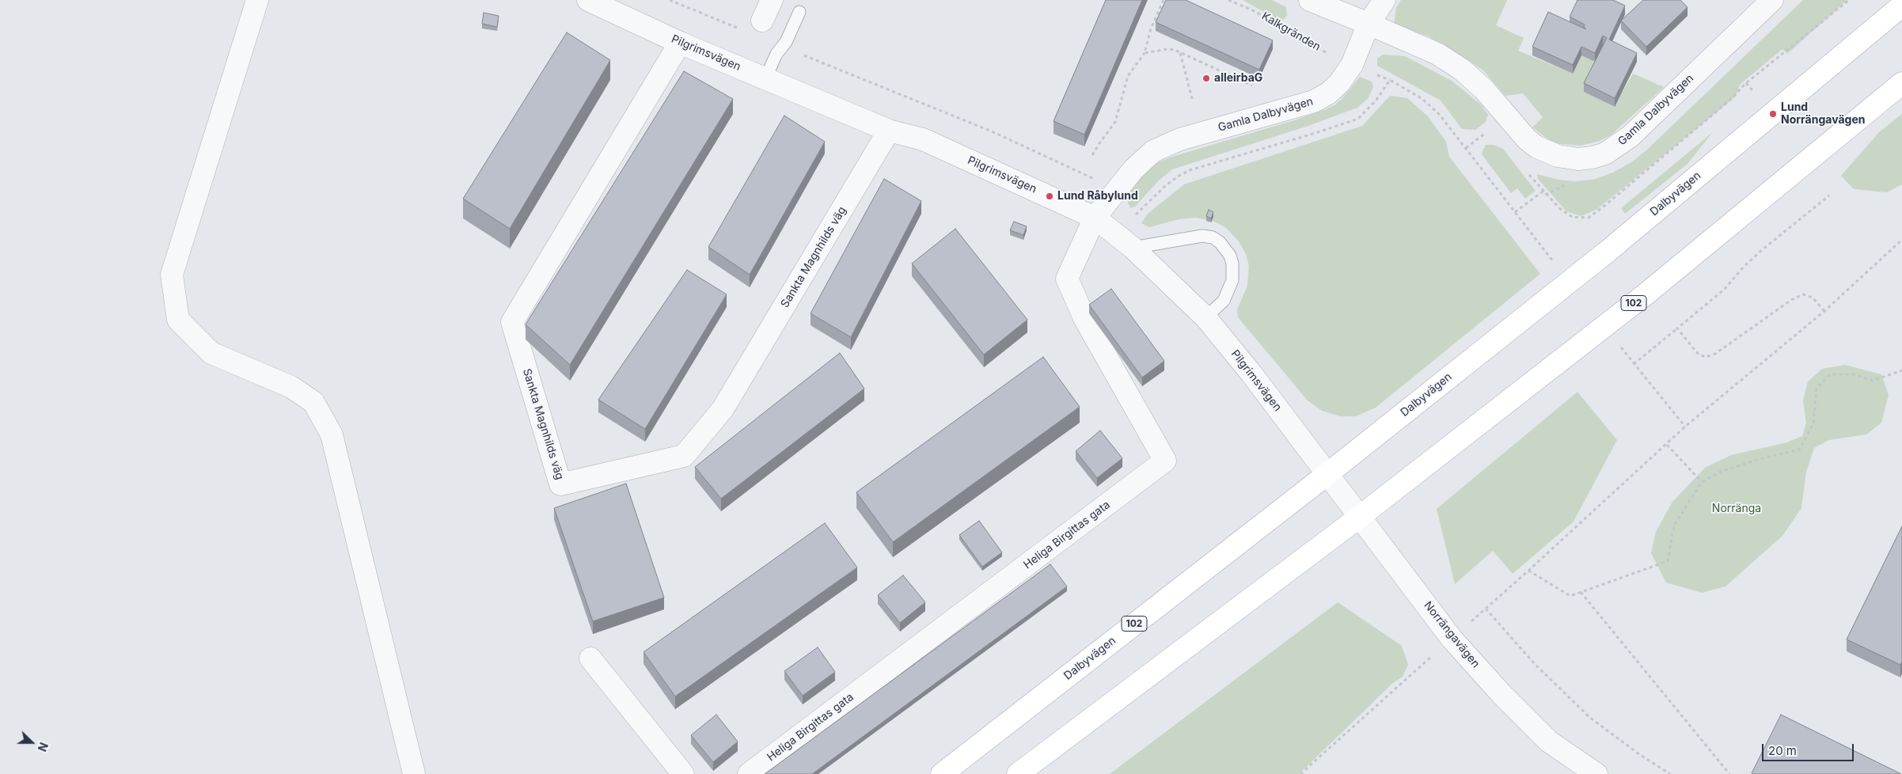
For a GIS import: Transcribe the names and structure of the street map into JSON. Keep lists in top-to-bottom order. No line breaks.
{"streets":{"main road":["Dalbyvägen","102"],"street":["Pilgrimsvägen","Gamla Dalbyvägen","Sankta Magnhilds väg","Heliga Birgittas gata","Norrängavägen"],"path":["Kalkgränden"]},"crossings":[["Kalkgränden","Gamla Dalbyvägen"],["Pilgrimsvägen","Gamla Dalbyvägen"],["Pilgrimsvägen","Dalbyvägen"],["Pilgrimsvägen","Sankta Magnhilds väg"],["Pilgrimsvägen","Heliga Birgittas gata"],["Pilgrimsvägen","Norrängavägen"],["Gamla Dalbyvägen","Heliga Birgittas gata"],["Dalbyvägen","Norrängavägen"],["102","Norrängavägen"]],"parks":["Norränga"],"places":["alleirbaG","Lund Norrängavägen","Lund Råbylund"],"scale_bar":"20 m","north":"right"}
